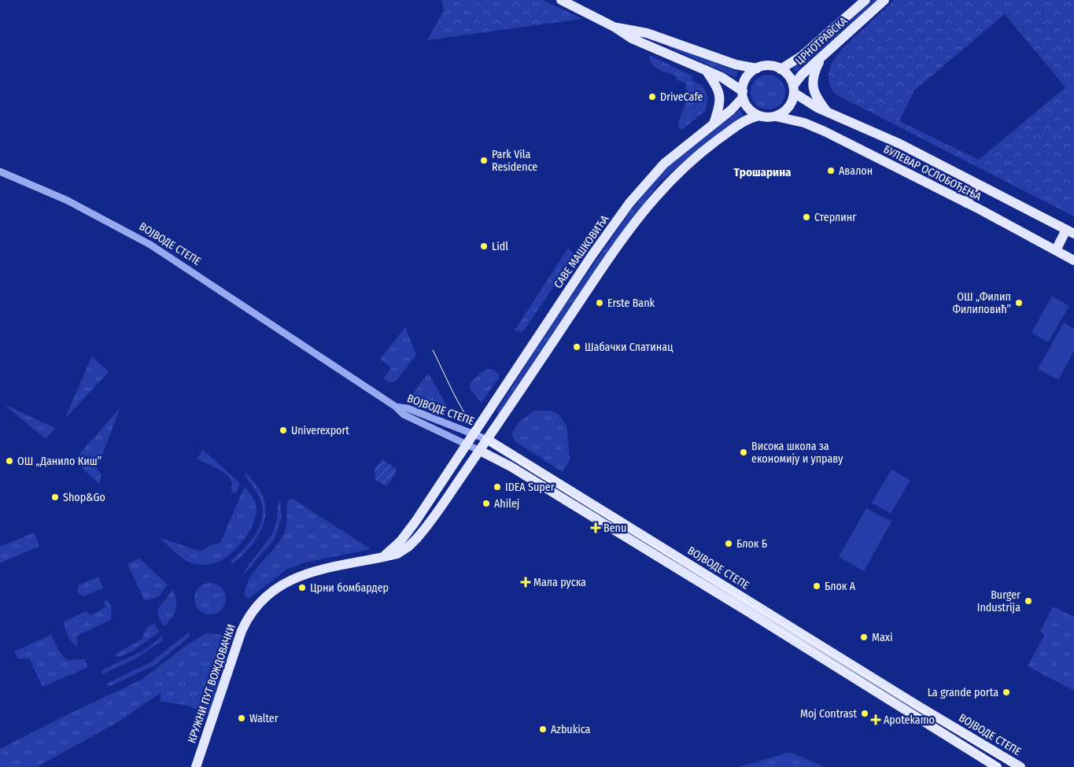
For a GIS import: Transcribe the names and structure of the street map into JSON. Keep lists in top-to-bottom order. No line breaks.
{"streets":{"main road":["ЦРНОТРАВСКА","БУЛЕВАР ОСЛОБОЂЕЊА","ВОЈВОДЕ СТЕПЕ","САВЕ МАШКОВИЋА","КРУЖНИ ПУТ ВОЖДОВАЧКИ"]},"crossings":[["ЦРНОТРАВСКА","БУЛЕВАР ОСЛОБОЂЕЊА"],["ЦРНОТРАВСКА","САВЕ МАШКОВИЋА"],["БУЛЕВАР ОСЛОБОЂЕЊА","САВЕ МАШКОВИЋА"],["ВОЈВОДЕ СТЕПЕ","САВЕ МАШКОВИЋА"],["ВОЈВОДЕ СТЕПЕ","КРУЖНИ ПУТ ВОЖДОВАЧКИ"],["САВЕ МАШКОВИЋА","КРУЖНИ ПУТ ВОЖДОВАЧКИ"]],"districts":["Трошарина"],"places":{"other":["DriveCafe","Park Vila Residence","Авалон","Стерлинг","Lidl","Erste Bank","ОШ „Филип Филиповић”","Шабачки Слатинац","Univerexport","Висока школа за економију и управу","ОШ „Данило Киш”","IDEA Super","Shop&Go","Ahilej","Блок Б","Блок А","Црни бомбардер","Burger Industrija","Maxi","La grande porta","Moj Contrast","Walter","Azbukica"],"health":["Benu","Мала руска","Apotekamo"]}}
